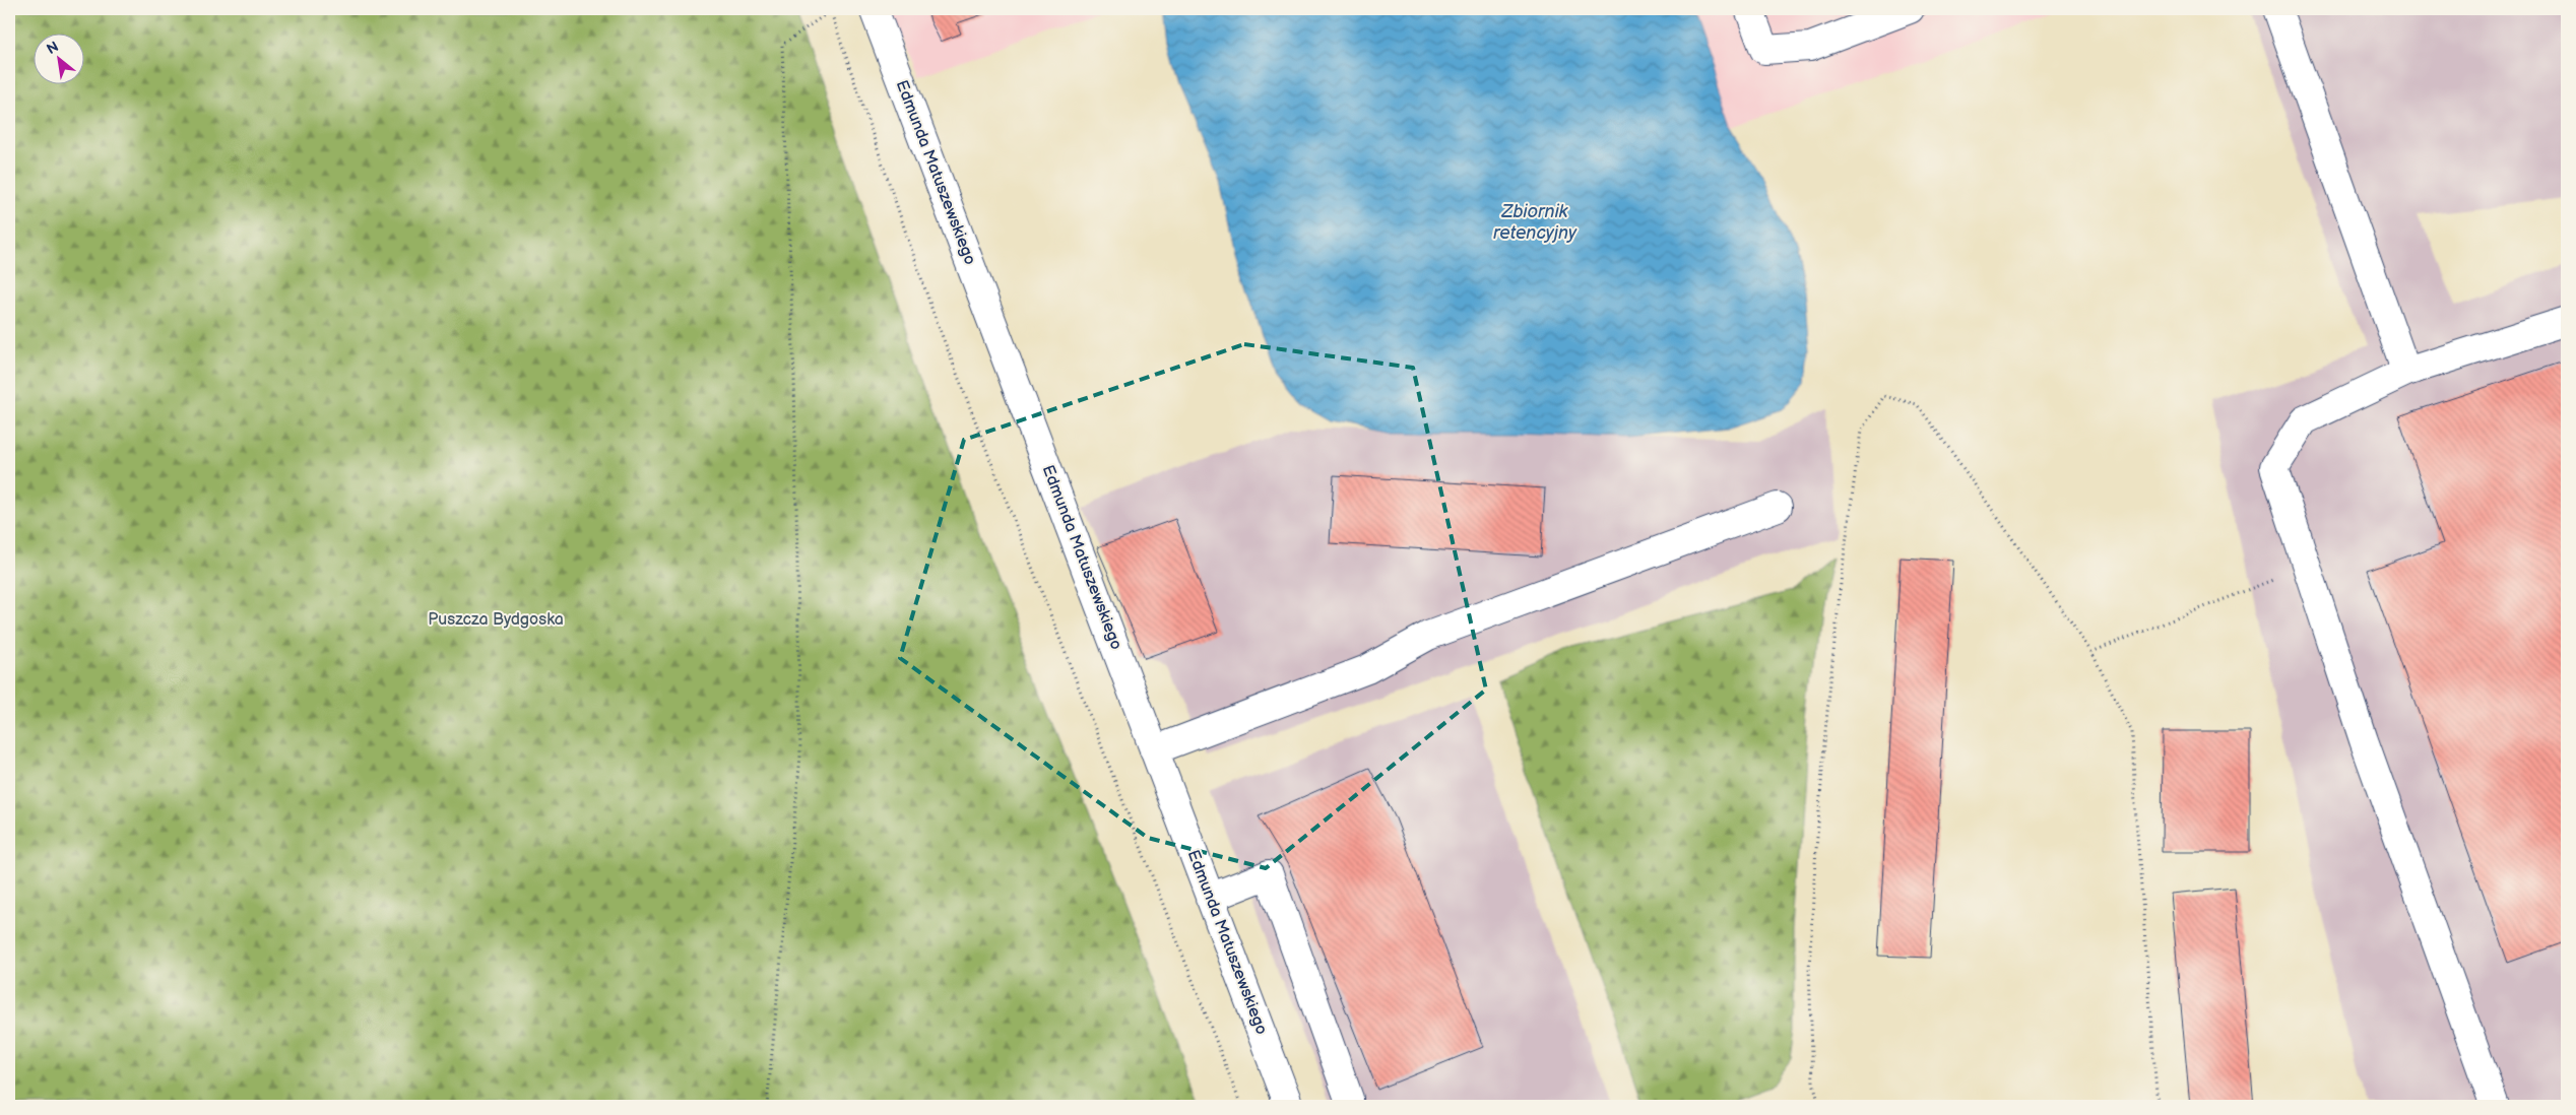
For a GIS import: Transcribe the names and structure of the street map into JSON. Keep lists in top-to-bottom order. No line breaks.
{"streets":{"street":["Edmunda Matuszewskiego"]},"water":["Zbiornik retencyjny"],"parks":["Puszcza Bydgoska"],"north":"top left"}
